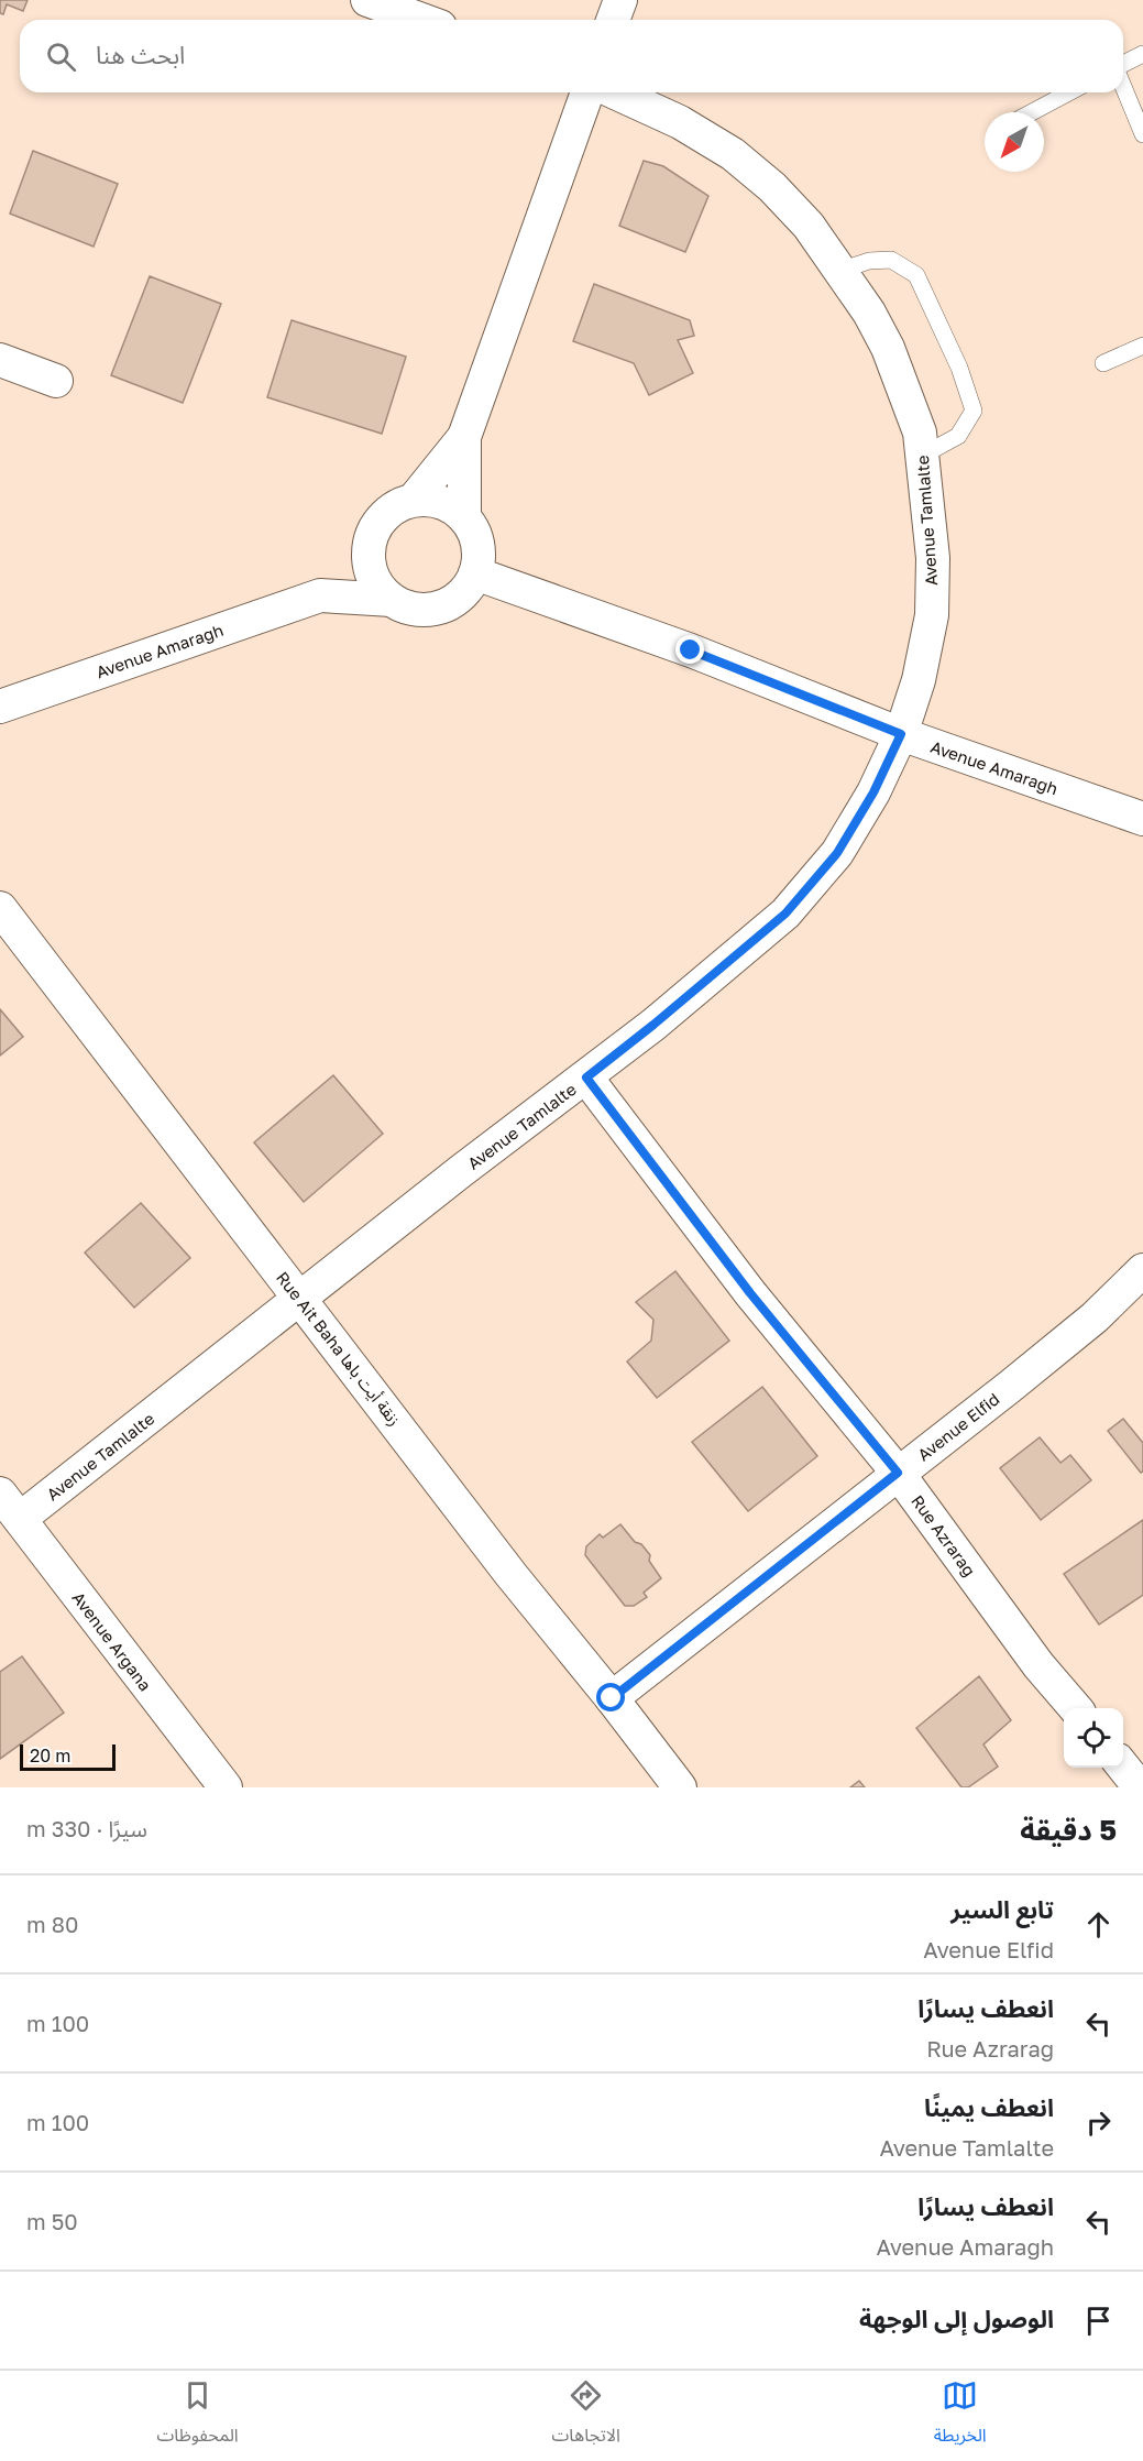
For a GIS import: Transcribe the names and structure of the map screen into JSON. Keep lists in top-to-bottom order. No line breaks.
{"streets":{"street":["Avenue Tamlalte","Avenue Amaragh","Rue Ait Baha زنقة أيت باها","Avenue Elfid","Rue Azrarag","Avenue Argana"]},"crossings":[["Avenue Tamlalte","Avenue Amaragh"],["Avenue Tamlalte","Rue Ait Baha زنقة أيت باها"],["Avenue Tamlalte","Rue Azrarag"],["Avenue Tamlalte","Avenue Argana"],["Rue Ait Baha زنقة أيت باها","Avenue Elfid"],["Avenue Elfid","Rue Azrarag"]],"scale_bar":"20 m","north":"bottom left","page":{"search":"ابحث هنا","scale":"20 m","heading":["5 دقيقة","سيرًا · 330 m"],"list":[["تابع السير","Avenue Elfid","80 m"],["انعطف يسارًا","Rue Azrarag","100 m"],["انعطف يمينًا","Avenue Tamlalte","100 m"],["انعطف يسارًا","Avenue Amaragh","50 m"],"الوصول إلى الوجهة"],"nav":["الخريطة","الاتجاهات","المحفوظات"]}}
